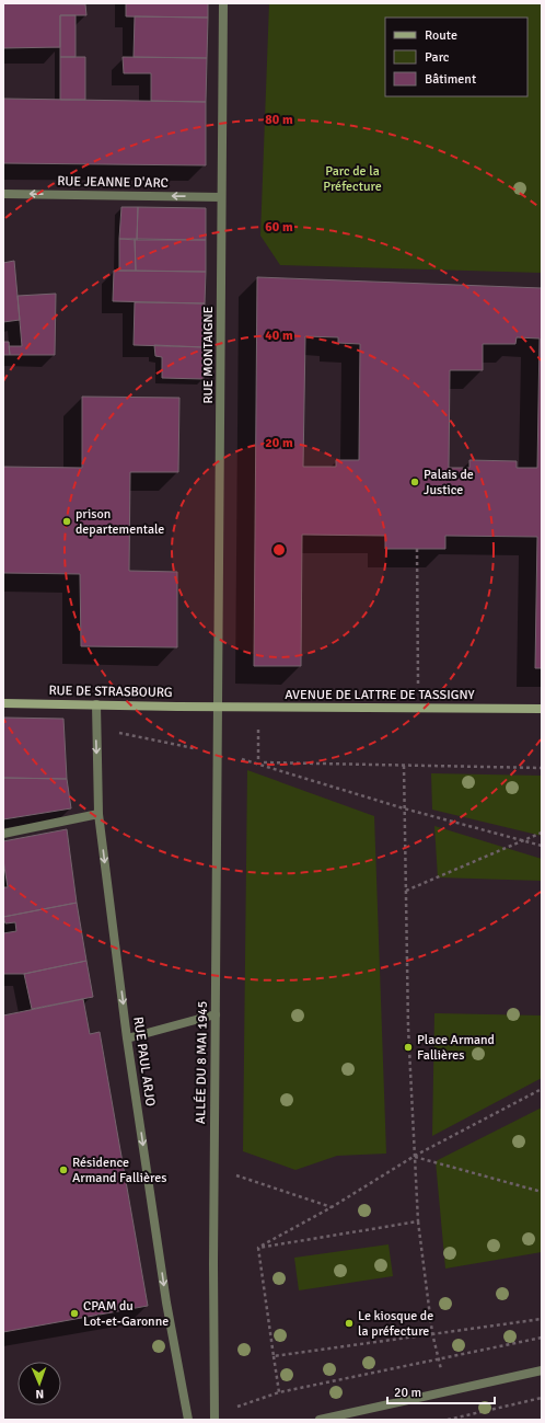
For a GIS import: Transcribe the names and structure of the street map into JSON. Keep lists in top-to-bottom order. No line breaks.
{"streets":{"street":["RUE JEANNE D'ARC","RUE MONTAIGNE","RUE DE STRASBOURG","AVENUE DE LATTRE DE TASSIGNY","RUE PAUL ARJO","ALLÉE DU 8 MAI 1945"]},"crossings":[["RUE JEANNE D'ARC","RUE MONTAIGNE"],["RUE MONTAIGNE","RUE DE STRASBOURG"],["RUE MONTAIGNE","AVENUE DE LATTRE DE TASSIGNY"],["RUE MONTAIGNE","ALLÉE DU 8 MAI 1945"],["RUE DE STRASBOURG","AVENUE DE LATTRE DE TASSIGNY"],["RUE DE STRASBOURG","RUE PAUL ARJO"],["RUE DE STRASBOURG","ALLÉE DU 8 MAI 1945"],["AVENUE DE LATTRE DE TASSIGNY","ALLÉE DU 8 MAI 1945"]],"one_way":["RUE JEANNE D'ARC","RUE PAUL ARJO"],"parks":["Parc de la Préfecture"],"places":["Palais de Justice","prison departementale","Place Armand Fallières","Résidence Armand Fallières","CPAM du Lot-et-Garonne","Le kiosque de la préfecture"],"legend":["Route","Parc","Bâtiment"],"scale_bar":"20 m","north":"bottom","rings":["80 m","60 m","40 m","20 m"]}
